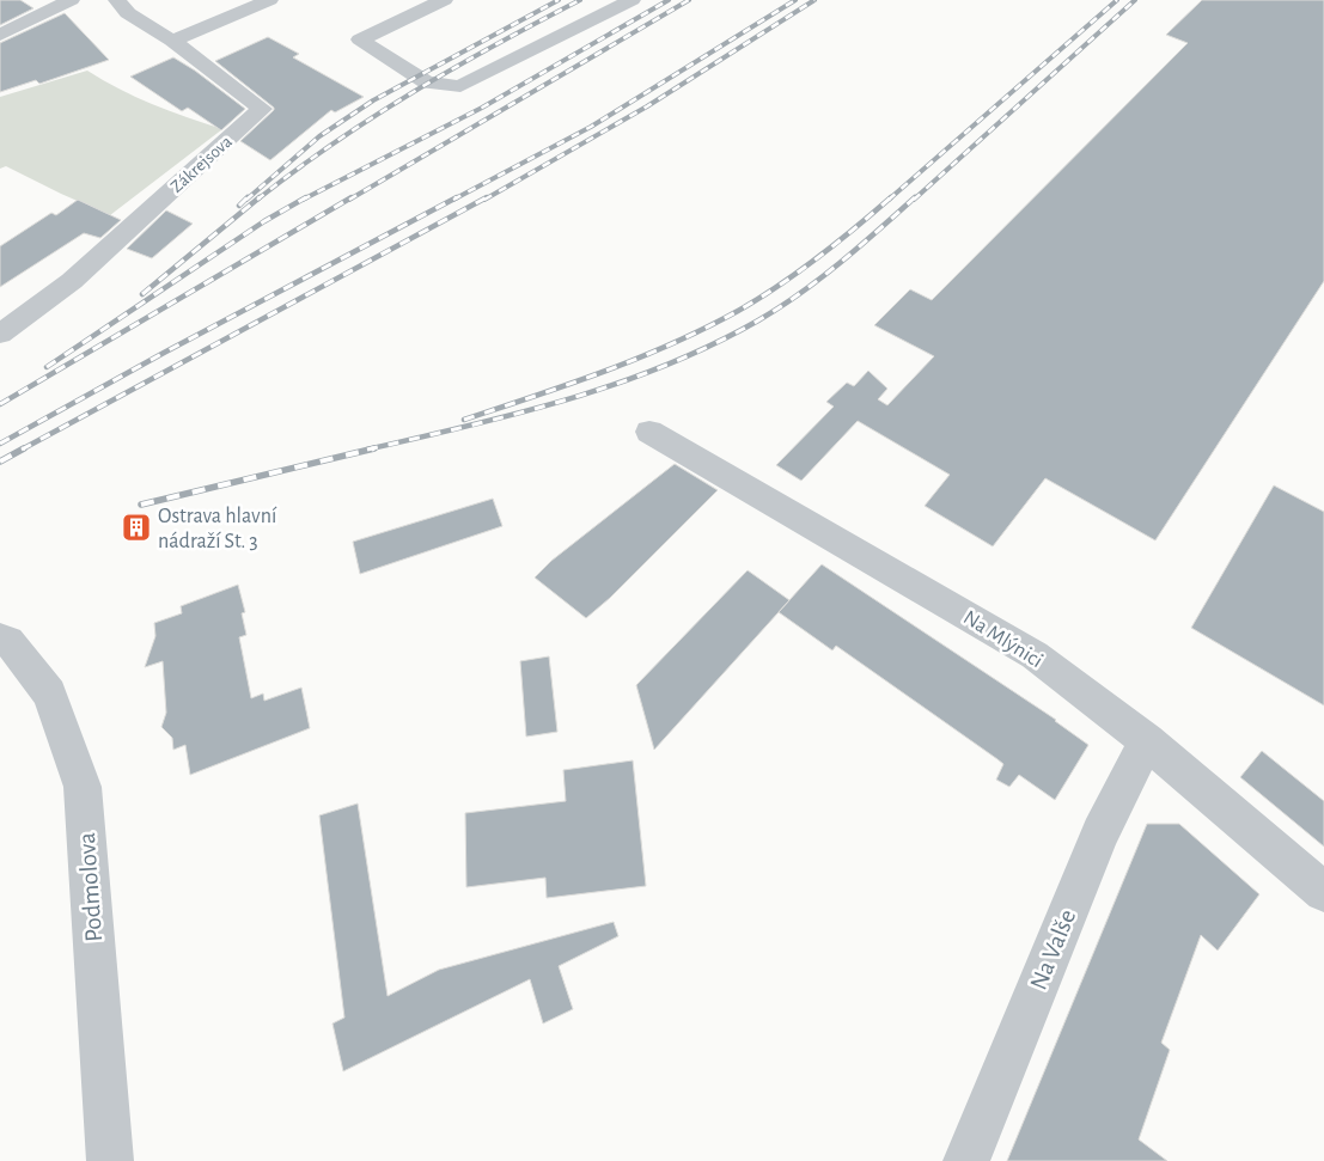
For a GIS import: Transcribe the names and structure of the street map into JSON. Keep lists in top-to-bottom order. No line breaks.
{"streets":{"street":["Zákrejsova","Na Mlýnici","Podmolova","Na Valše"]},"crossings":[["Na Mlýnici","Na Valše"]],"places":{"building":["Ostrava hlavní nádraží St. 3"]}}
